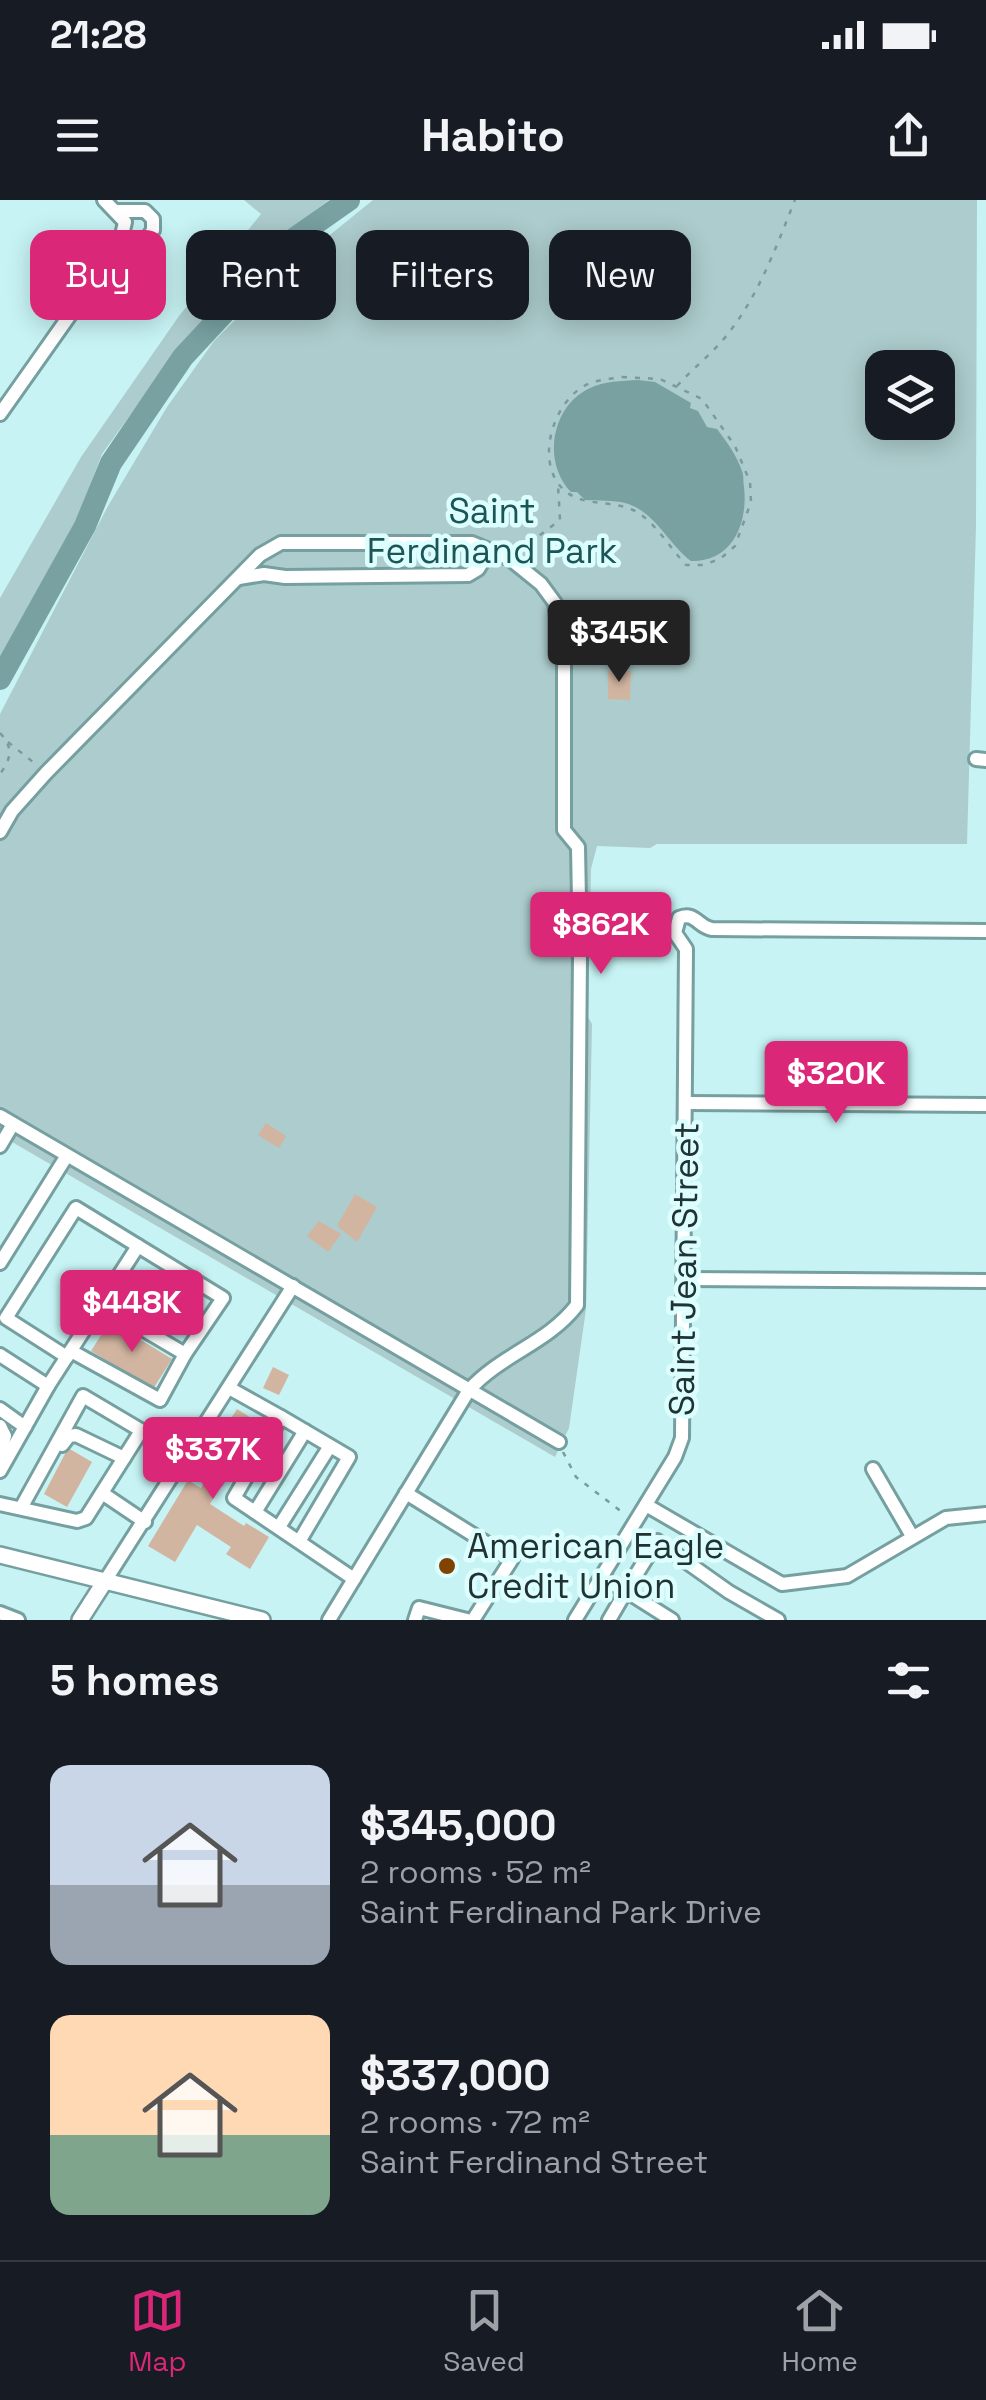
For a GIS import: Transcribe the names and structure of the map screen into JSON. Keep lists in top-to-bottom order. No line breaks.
{"streets":{"street":["Saint Jean Street"]},"parks":["Saint Ferdinand Park"],"places":["American Eagle Credit Union"],"page":{"status":"21:28","header":"Habito","chip":["Buy","Rent","Filters","New"],"price":["$345K","$862K","$320K","$448K","$337K"],"heading":"5 homes","list":[{"name":"$345,000","note":"2 rooms · 52 m² · Saint Ferdinand Park Drive"},{"name":"$337,000","note":"2 rooms · 72 m² · Saint Ferdinand Street"}],"tabs":["Map","Saved","Home"]}}
